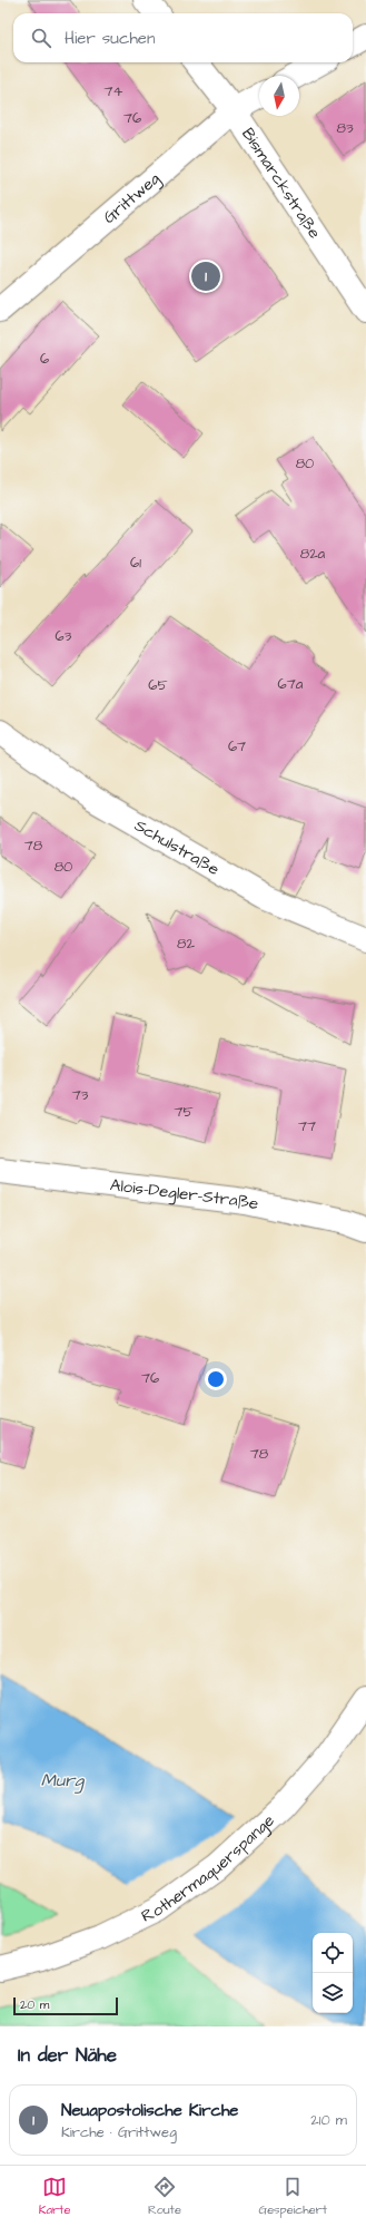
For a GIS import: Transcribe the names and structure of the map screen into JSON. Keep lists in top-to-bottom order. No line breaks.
{"streets":{"street":["Bismarckstraße","Grittweg","Schulstraße","Alois-Degler-Straße","Rothermaquerspange"]},"crossings":[["Bismarckstraße","Grittweg"]],"water":["Murg"],"house_numbers":["74","76","83","6","80","82a","61","63","67a","65","67","78","80","82","73","75","77","76","78"],"scale_bar":"20 m","north":"bottom","page":{"search":"Hier suchen","pins":"1","scale":"20 m","heading":"In der Nähe","list":[{"mark":"1","name":"Neuapostolische Kirche","note":"Kirche · Grittweg","value":"210 m"}],"nav":["Karte","Route","Gespeichert"]}}
